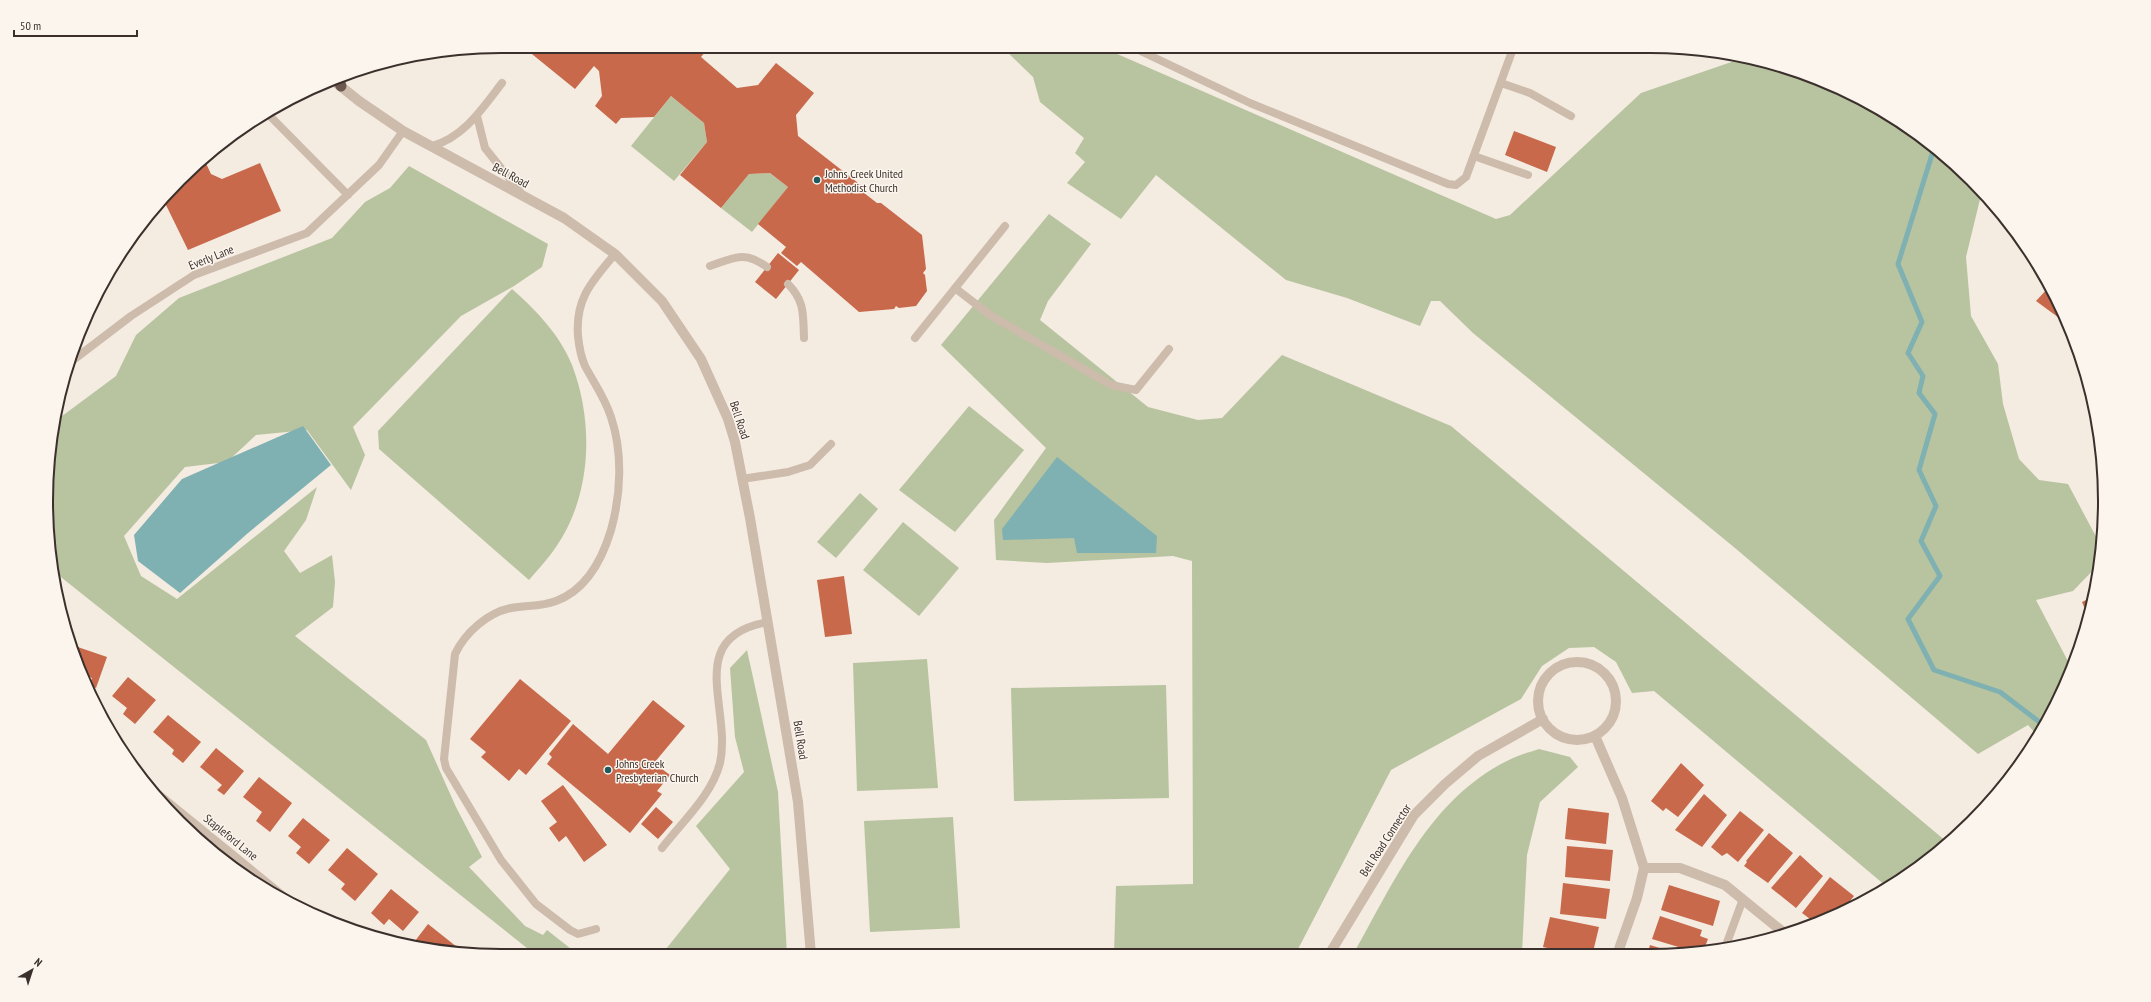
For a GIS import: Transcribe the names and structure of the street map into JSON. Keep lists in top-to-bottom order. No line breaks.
{"streets":{"street":["Bell Road","Stapleford Lane","Bell Road Connector"],"lane":["Everly Lane"]},"crossings":[["Bell Road","Everly Lane"]],"places":["Johns Creek United Methodist Church","Johns Creek Presbyterian Church"],"scale_bar":"50 m","north":"top right"}
